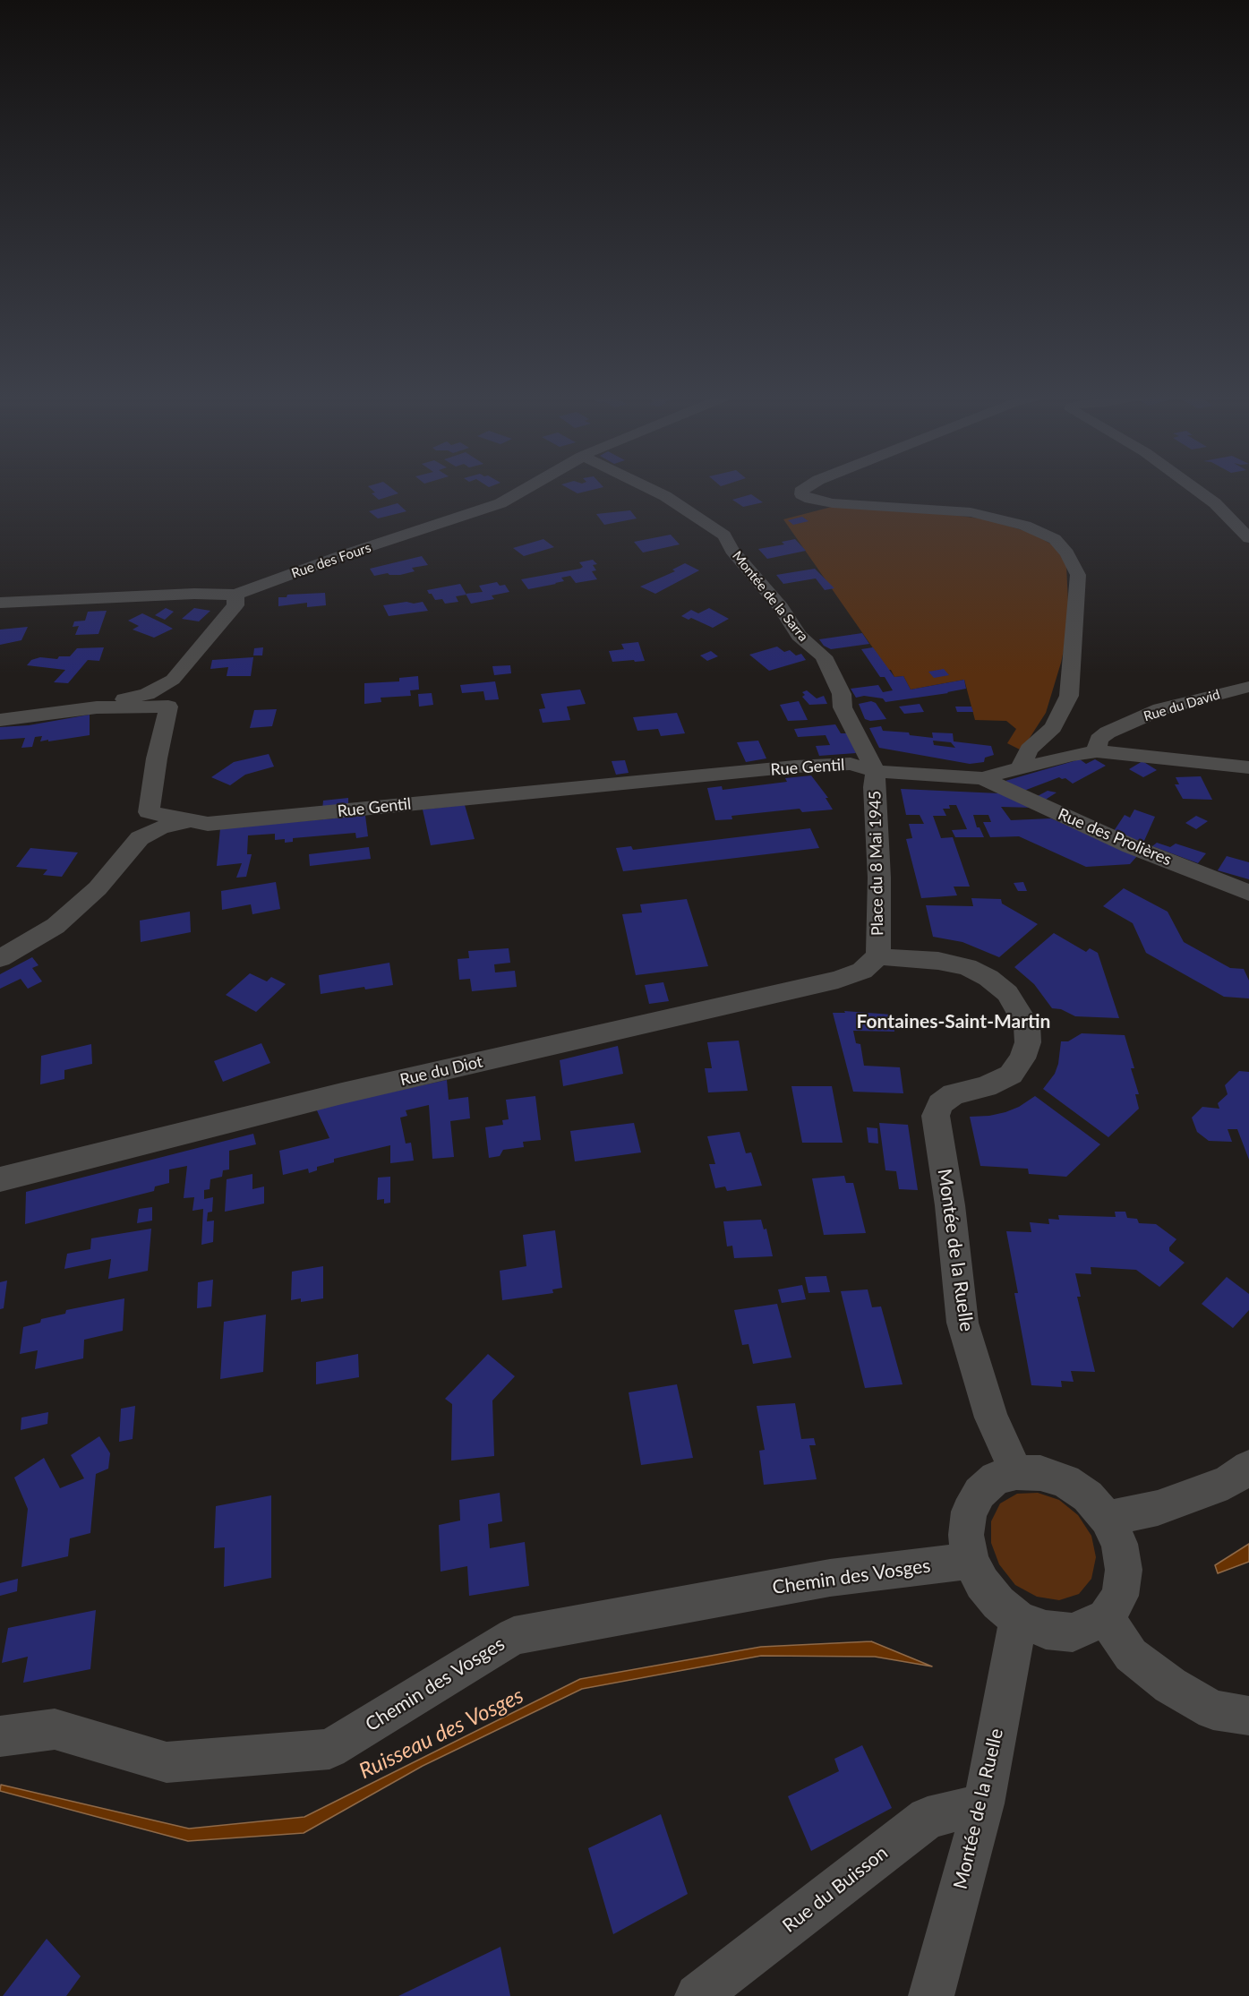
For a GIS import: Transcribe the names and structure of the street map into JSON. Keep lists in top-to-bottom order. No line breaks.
{"streets":{"street":["Rue des Fours","Montée de la Sarra","Rue du David","Rue Gentil","Rue des Prolières","Place du 8 Mai 1945","Rue du Diot","Montée de la Ruelle","Chemin des Vosges","Rue du Buisson"]},"crossings":[["Montée de la Sarra","Rue Gentil"],["Montée de la Sarra","Place du 8 Mai 1945"],["Rue Gentil","Rue des Prolières"],["Rue Gentil","Place du 8 Mai 1945"],["Place du 8 Mai 1945","Rue du Diot"],["Place du 8 Mai 1945","Montée de la Ruelle"],["Rue du Diot","Montée de la Ruelle"],["Montée de la Ruelle","Chemin des Vosges"],["Montée de la Ruelle","Rue du Buisson"]],"districts":["Fontaines-Saint-Martin"],"water":["Ruisseau des Vosges"]}
